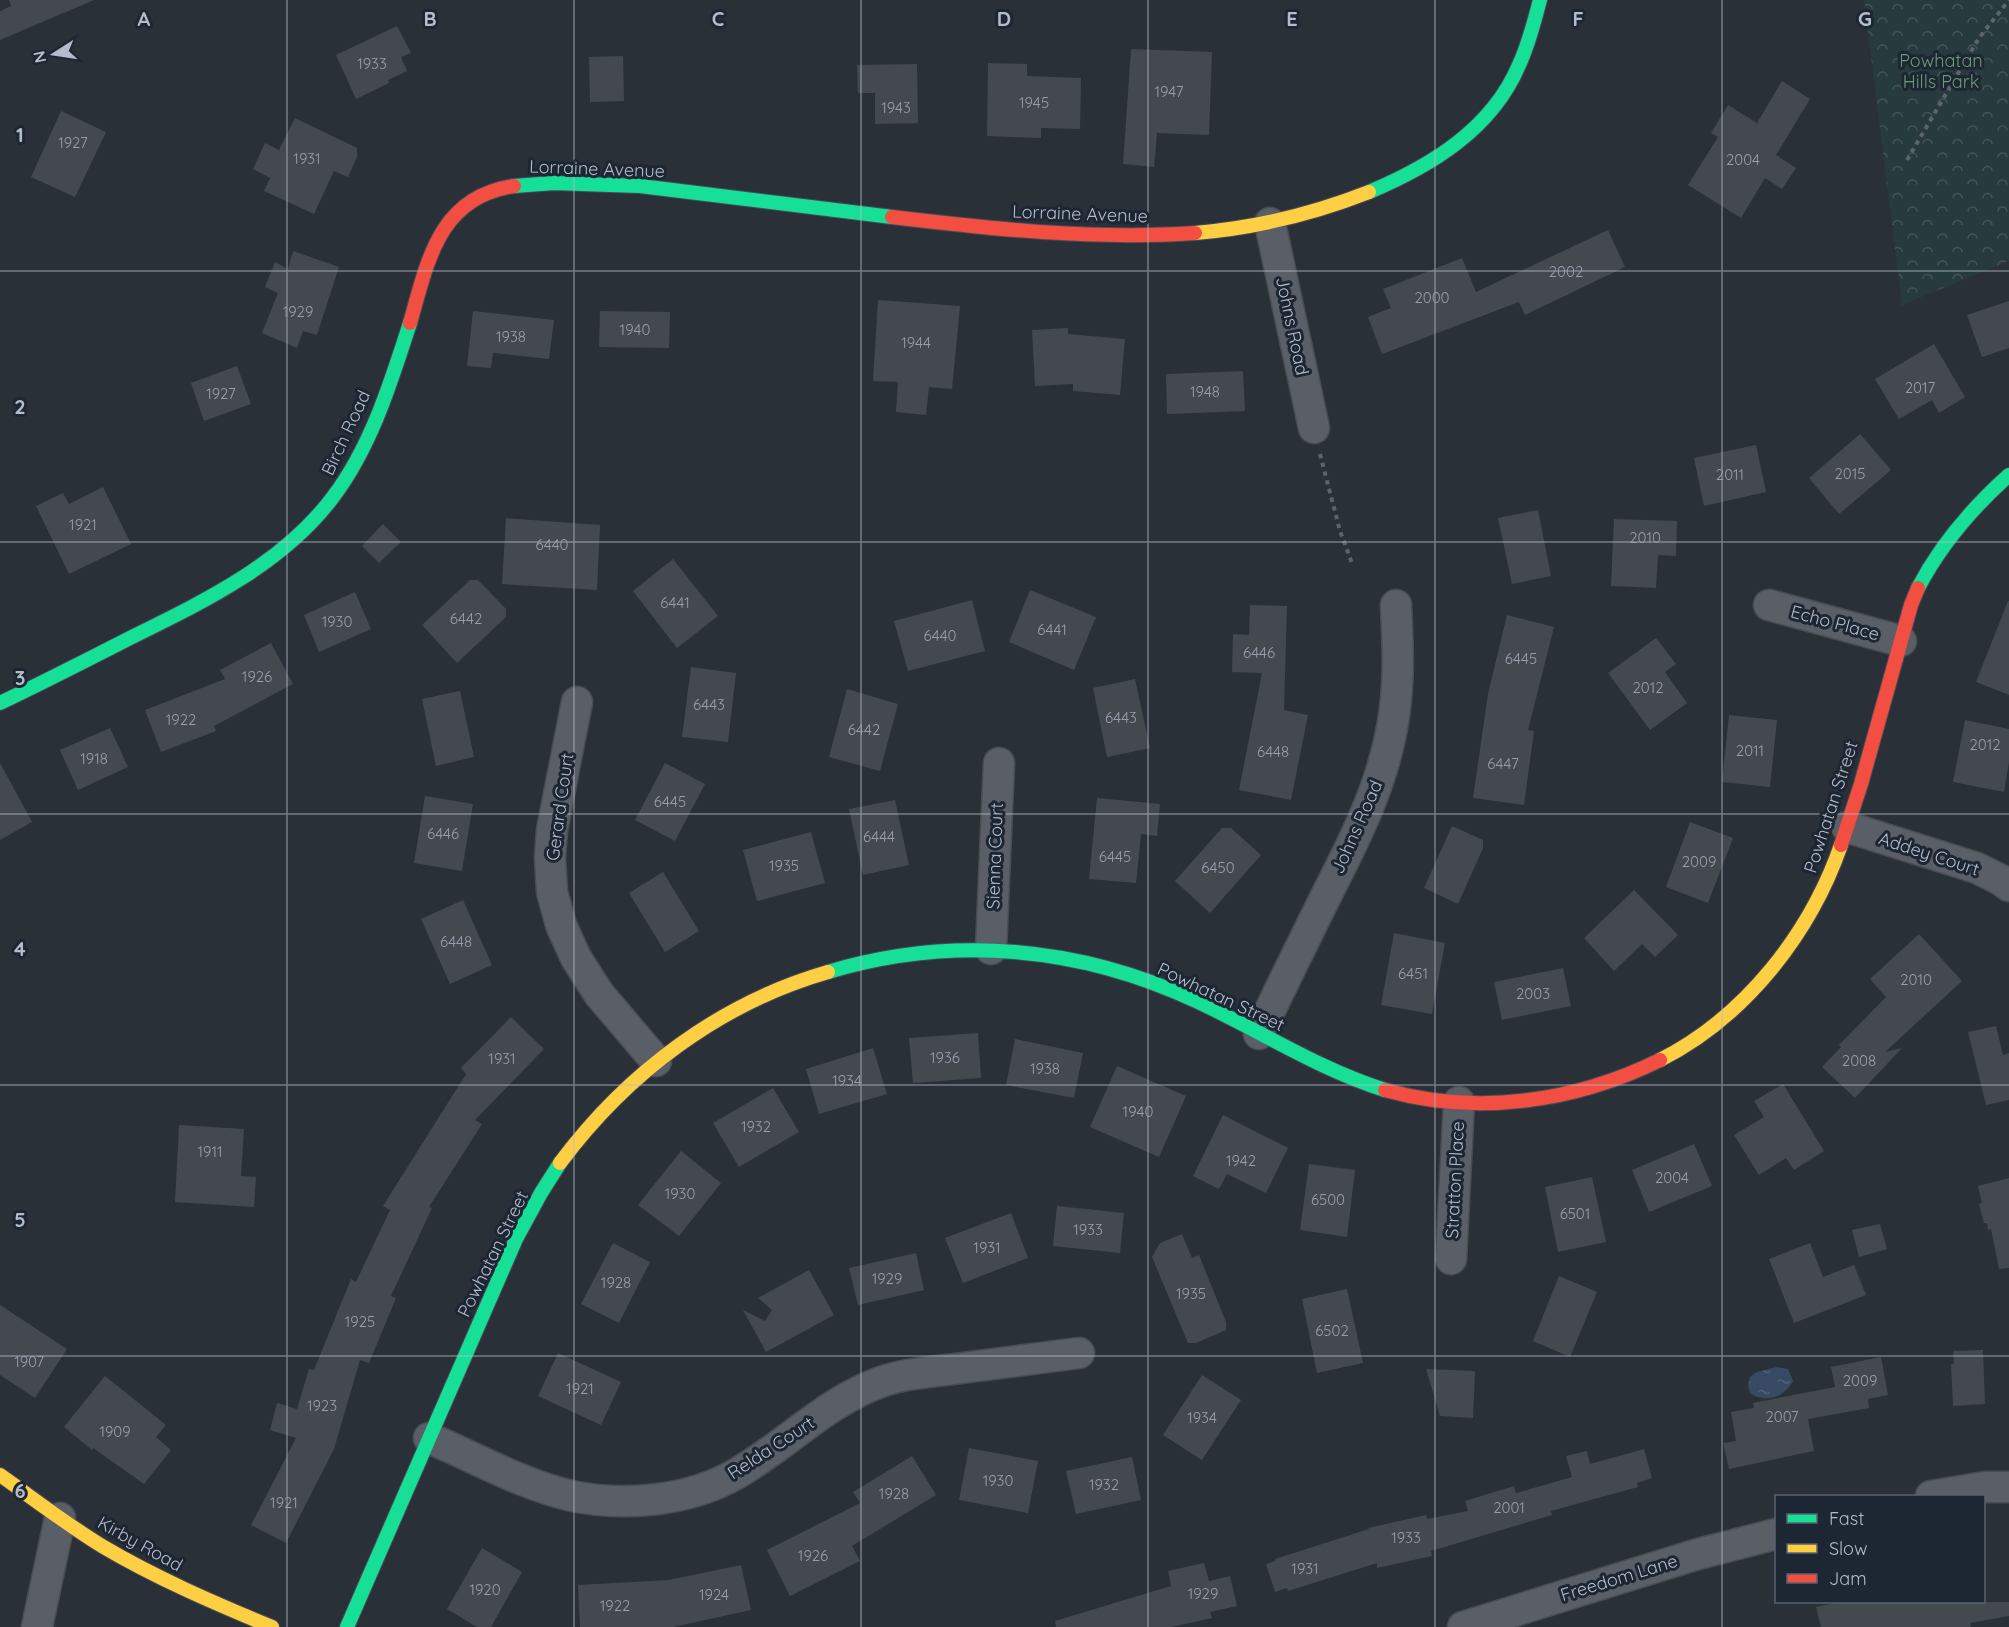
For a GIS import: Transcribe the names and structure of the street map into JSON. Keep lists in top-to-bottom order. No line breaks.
{"streets":{"street":["Lorraine Avenue","Johns Road","Birch Road","Echo Place","Gerard Court","Powhatan Street","Addey Court","Sienna Court","Stratton Place","Relda Court","Kirby Road","Freedom Lane"]},"crossings":[["Lorraine Avenue","Johns Road"],["Lorraine Avenue","Birch Road"],["Johns Road","Powhatan Street"],["Echo Place","Powhatan Street"],["Gerard Court","Powhatan Street"],["Powhatan Street","Addey Court"],["Powhatan Street","Sienna Court"],["Powhatan Street","Stratton Place"],["Powhatan Street","Relda Court"]],"parks":["Powhatan Hills Park"],"house_numbers":["1933","1947","1945","1943","1927","1931","2004","2002","2000","1929","1940","1938","1944","2017","1948","1927","2015","2011","1921","2010","6440","6441","6442","1930","6441","6440","6446","6445","1926","2012","6443","6443","1922","6442","2012","2011","6448","1918","6447","6445","6446","6444","6445","2009","1935","6450","6448","6451","2010","2003","1936","1931","2008","1938","1934","1940","1932","1911","1942","2004","1930","6500","6501","1933","1931","1929","1928","1935","1925","6502","1907","2009","1921","1923","2007","1934","1909","1930","1932","1928","1921","2001","1933","1926","1931","1920","1929","1924","1922"],"legend":["Fast","Slow","Jam"],"north":"left","grid":{"columns":["A","B","C","D","E","F","G"],"rows":["1","2","3","4","5","6"]}}
